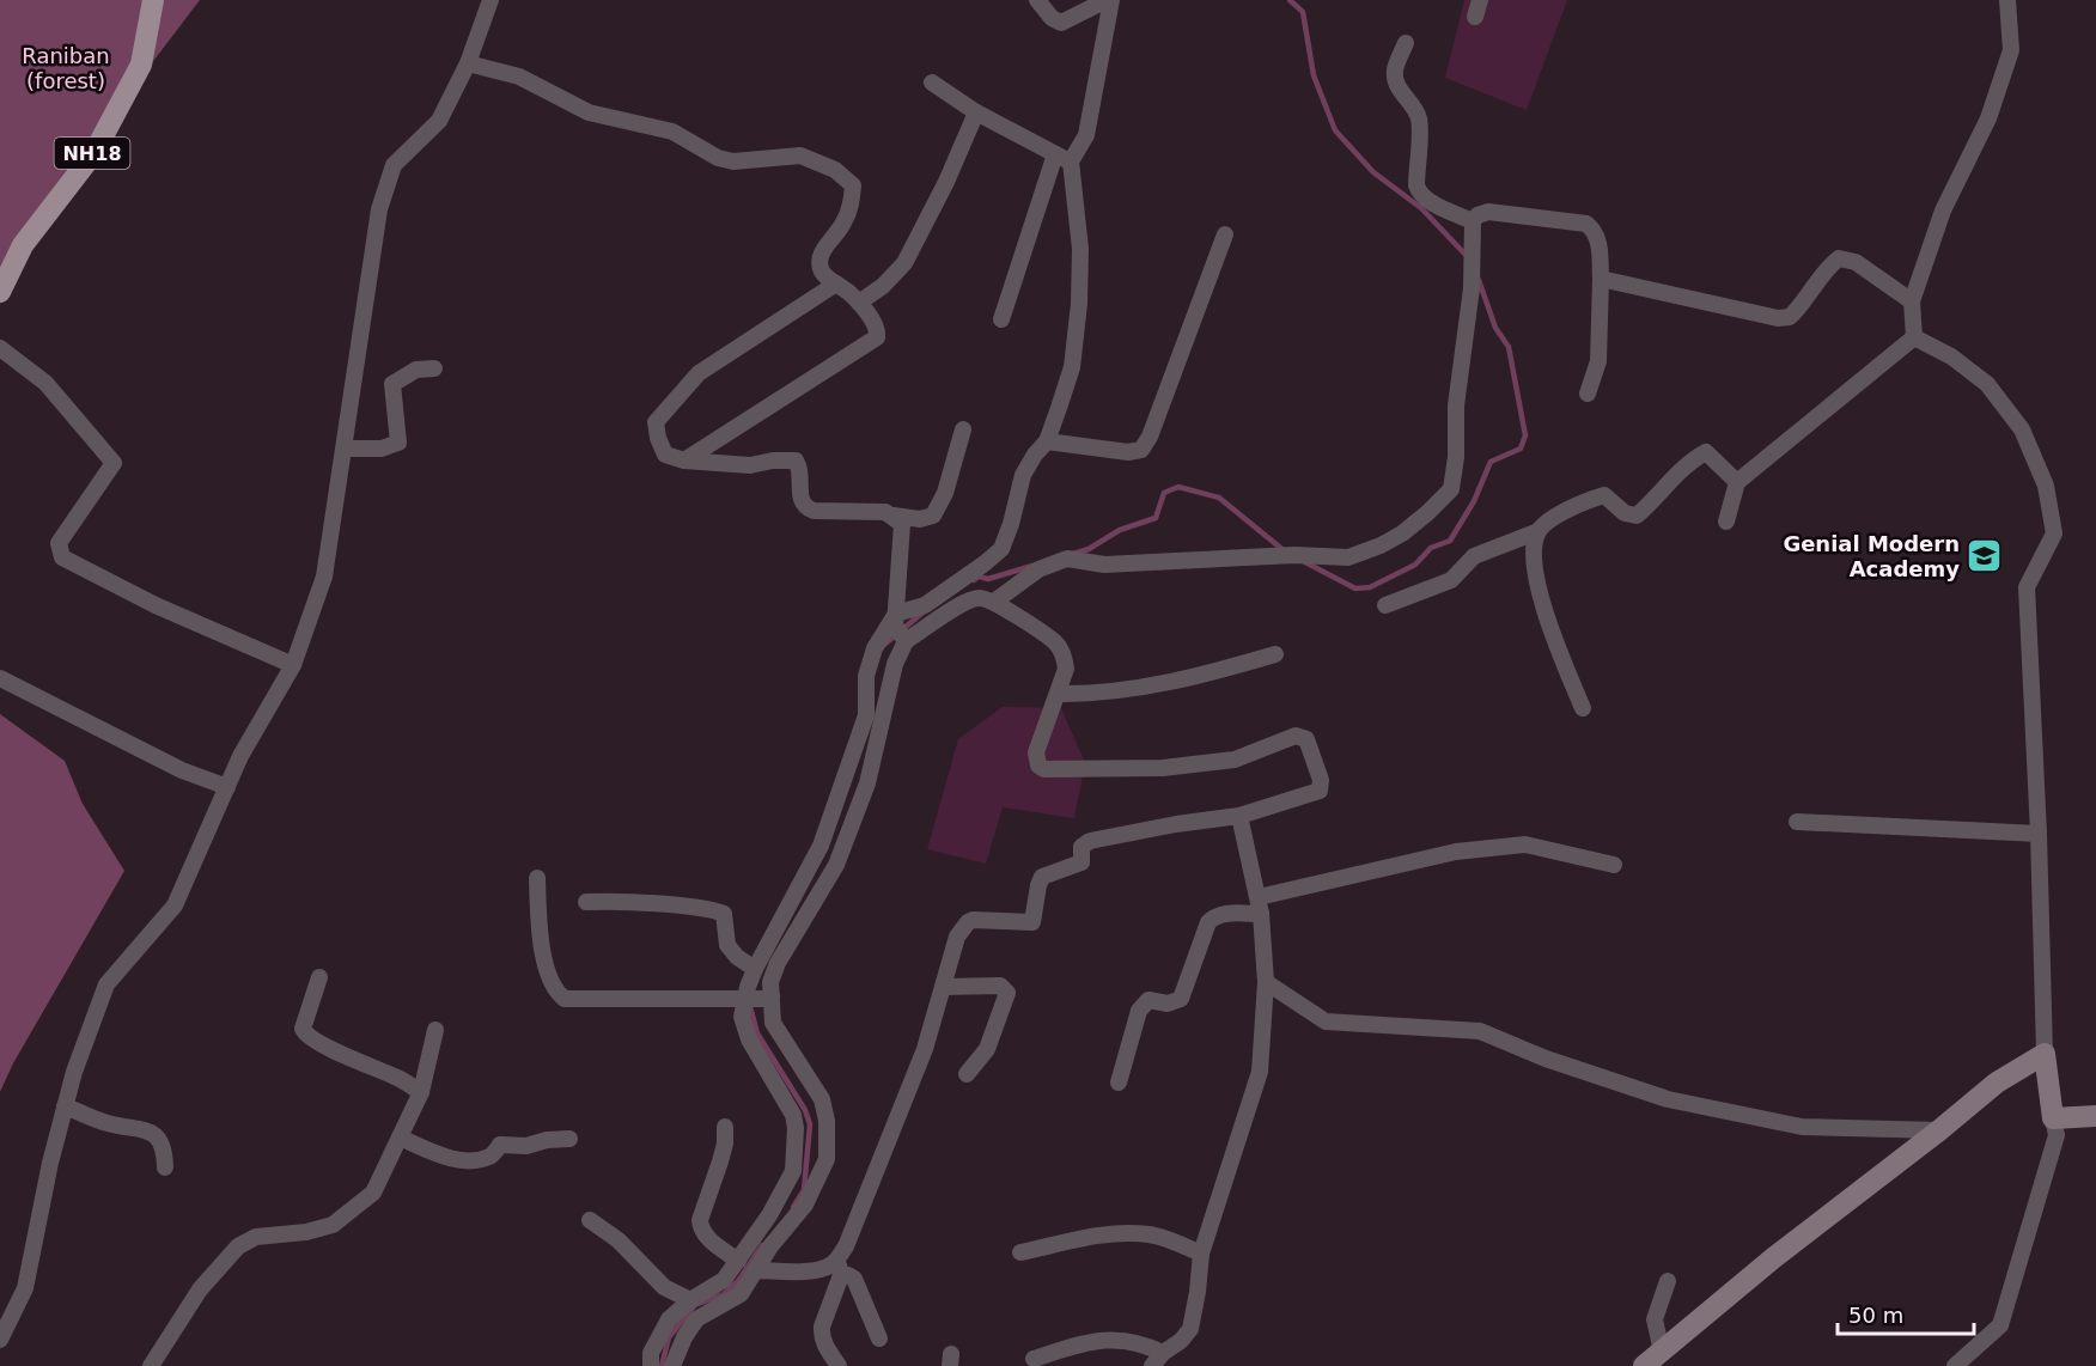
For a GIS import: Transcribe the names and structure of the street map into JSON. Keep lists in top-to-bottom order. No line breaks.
{"streets":{"main road":["NH18"]},"parks":["Raniban (forest)"],"places":{"school or university":["Genial Modern Academy"]},"scale_bar":"50 m"}
